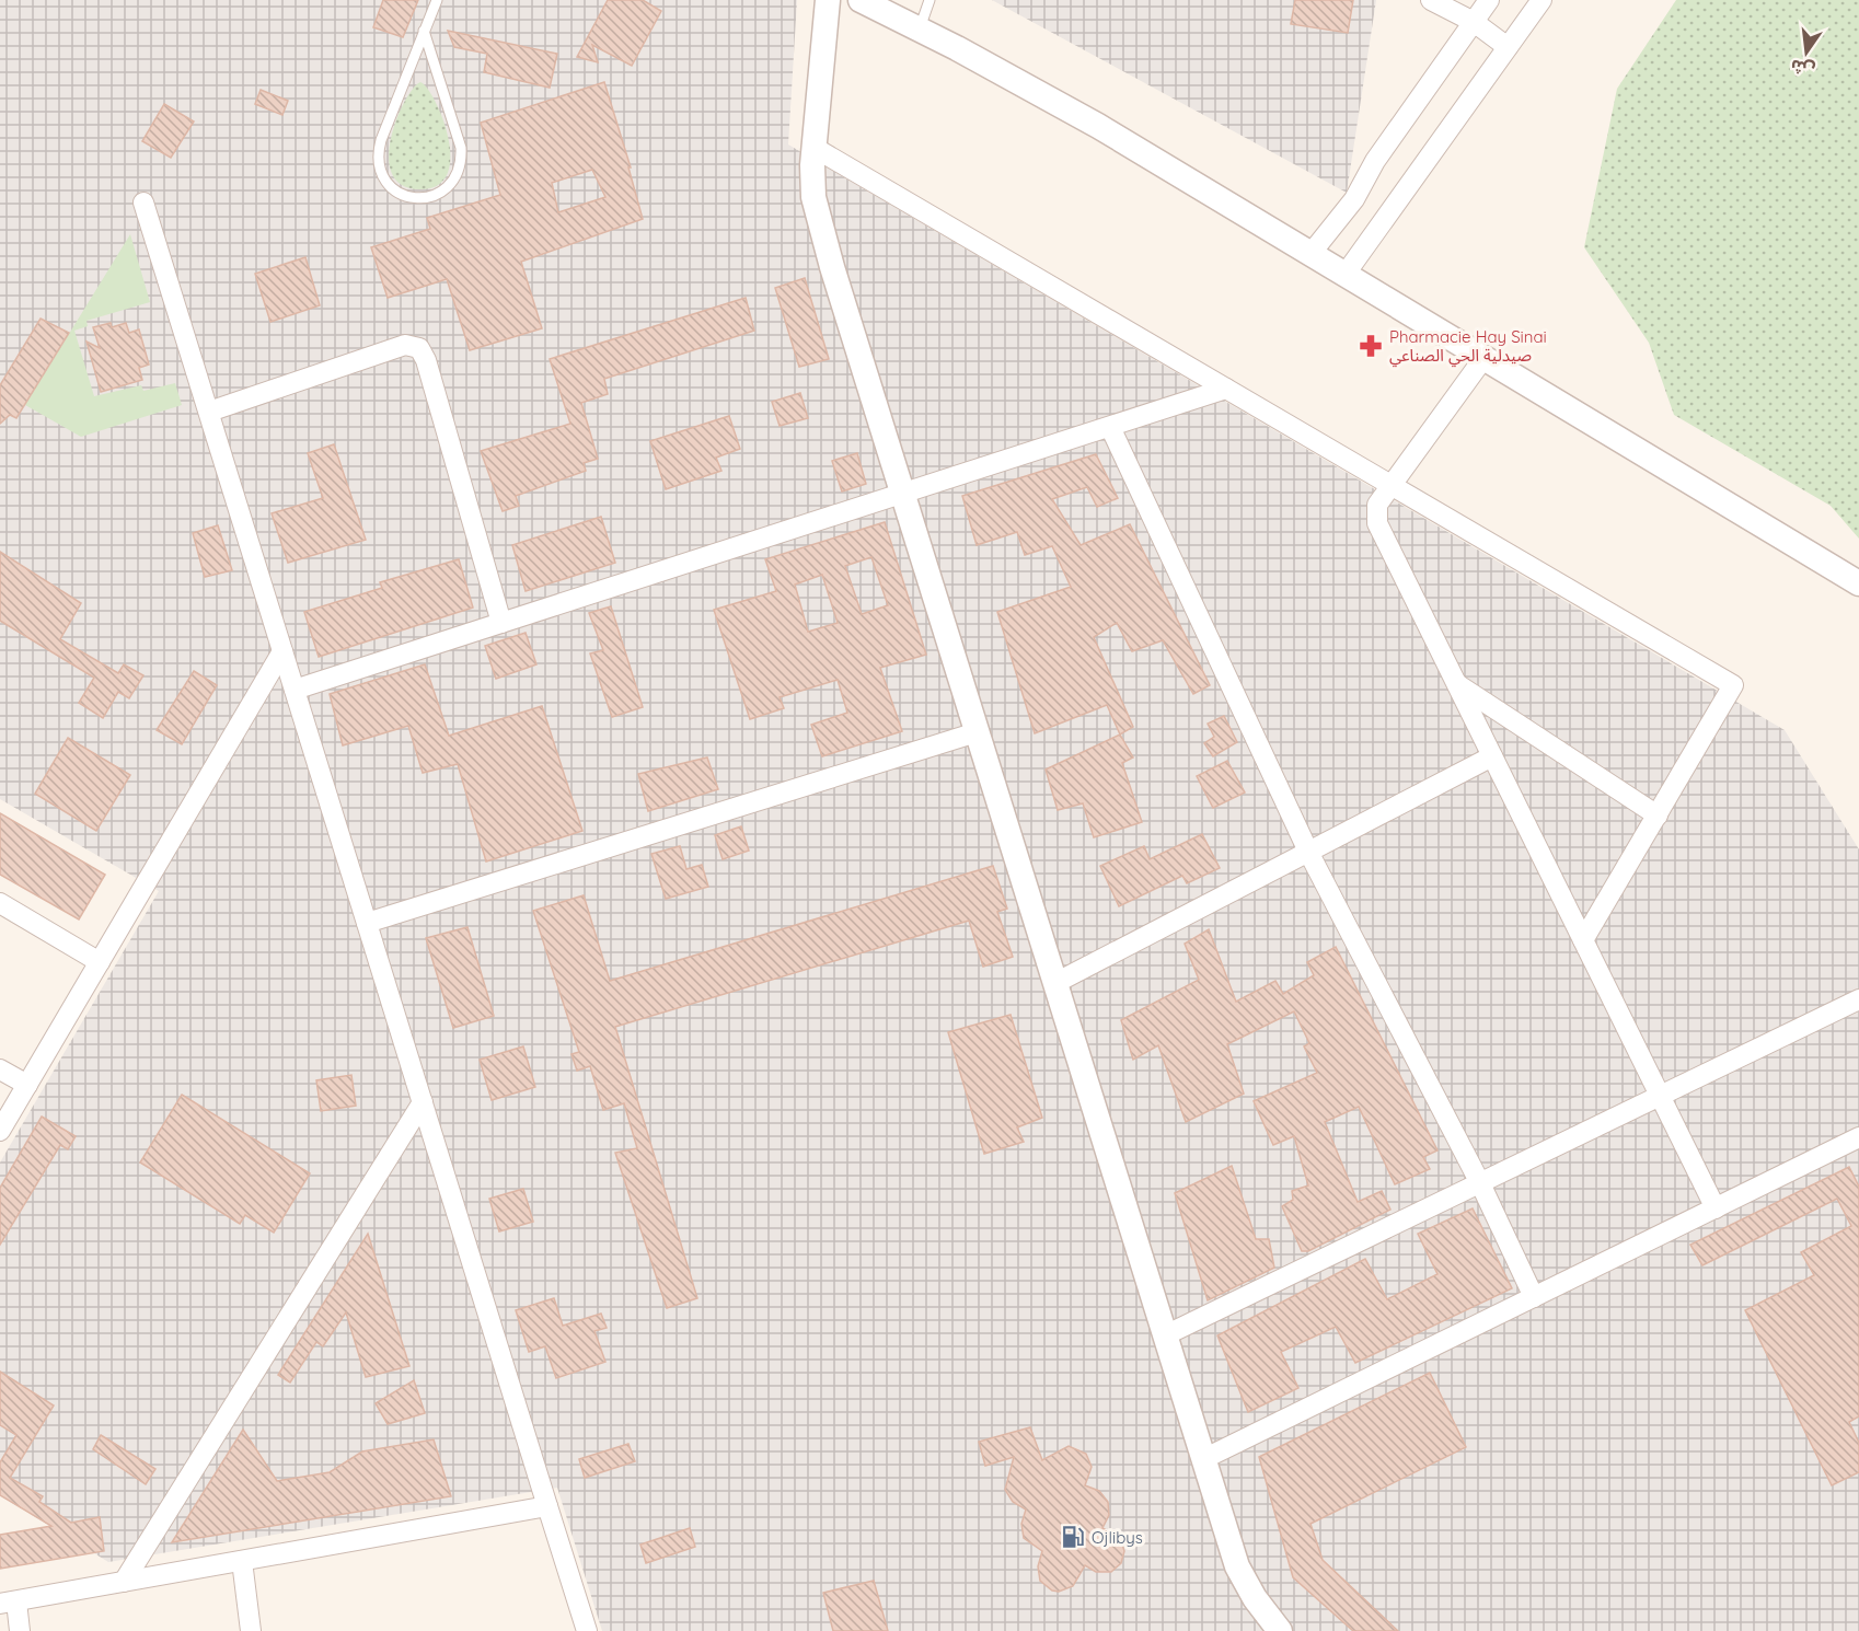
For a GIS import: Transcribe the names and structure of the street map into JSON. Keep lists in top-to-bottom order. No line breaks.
{"places":{"pharmacy":["Pharmacie Hay Sinai صيدلية الحي الصناعي"],"fuel station":["Ojlibys"]},"north":"bottom"}
